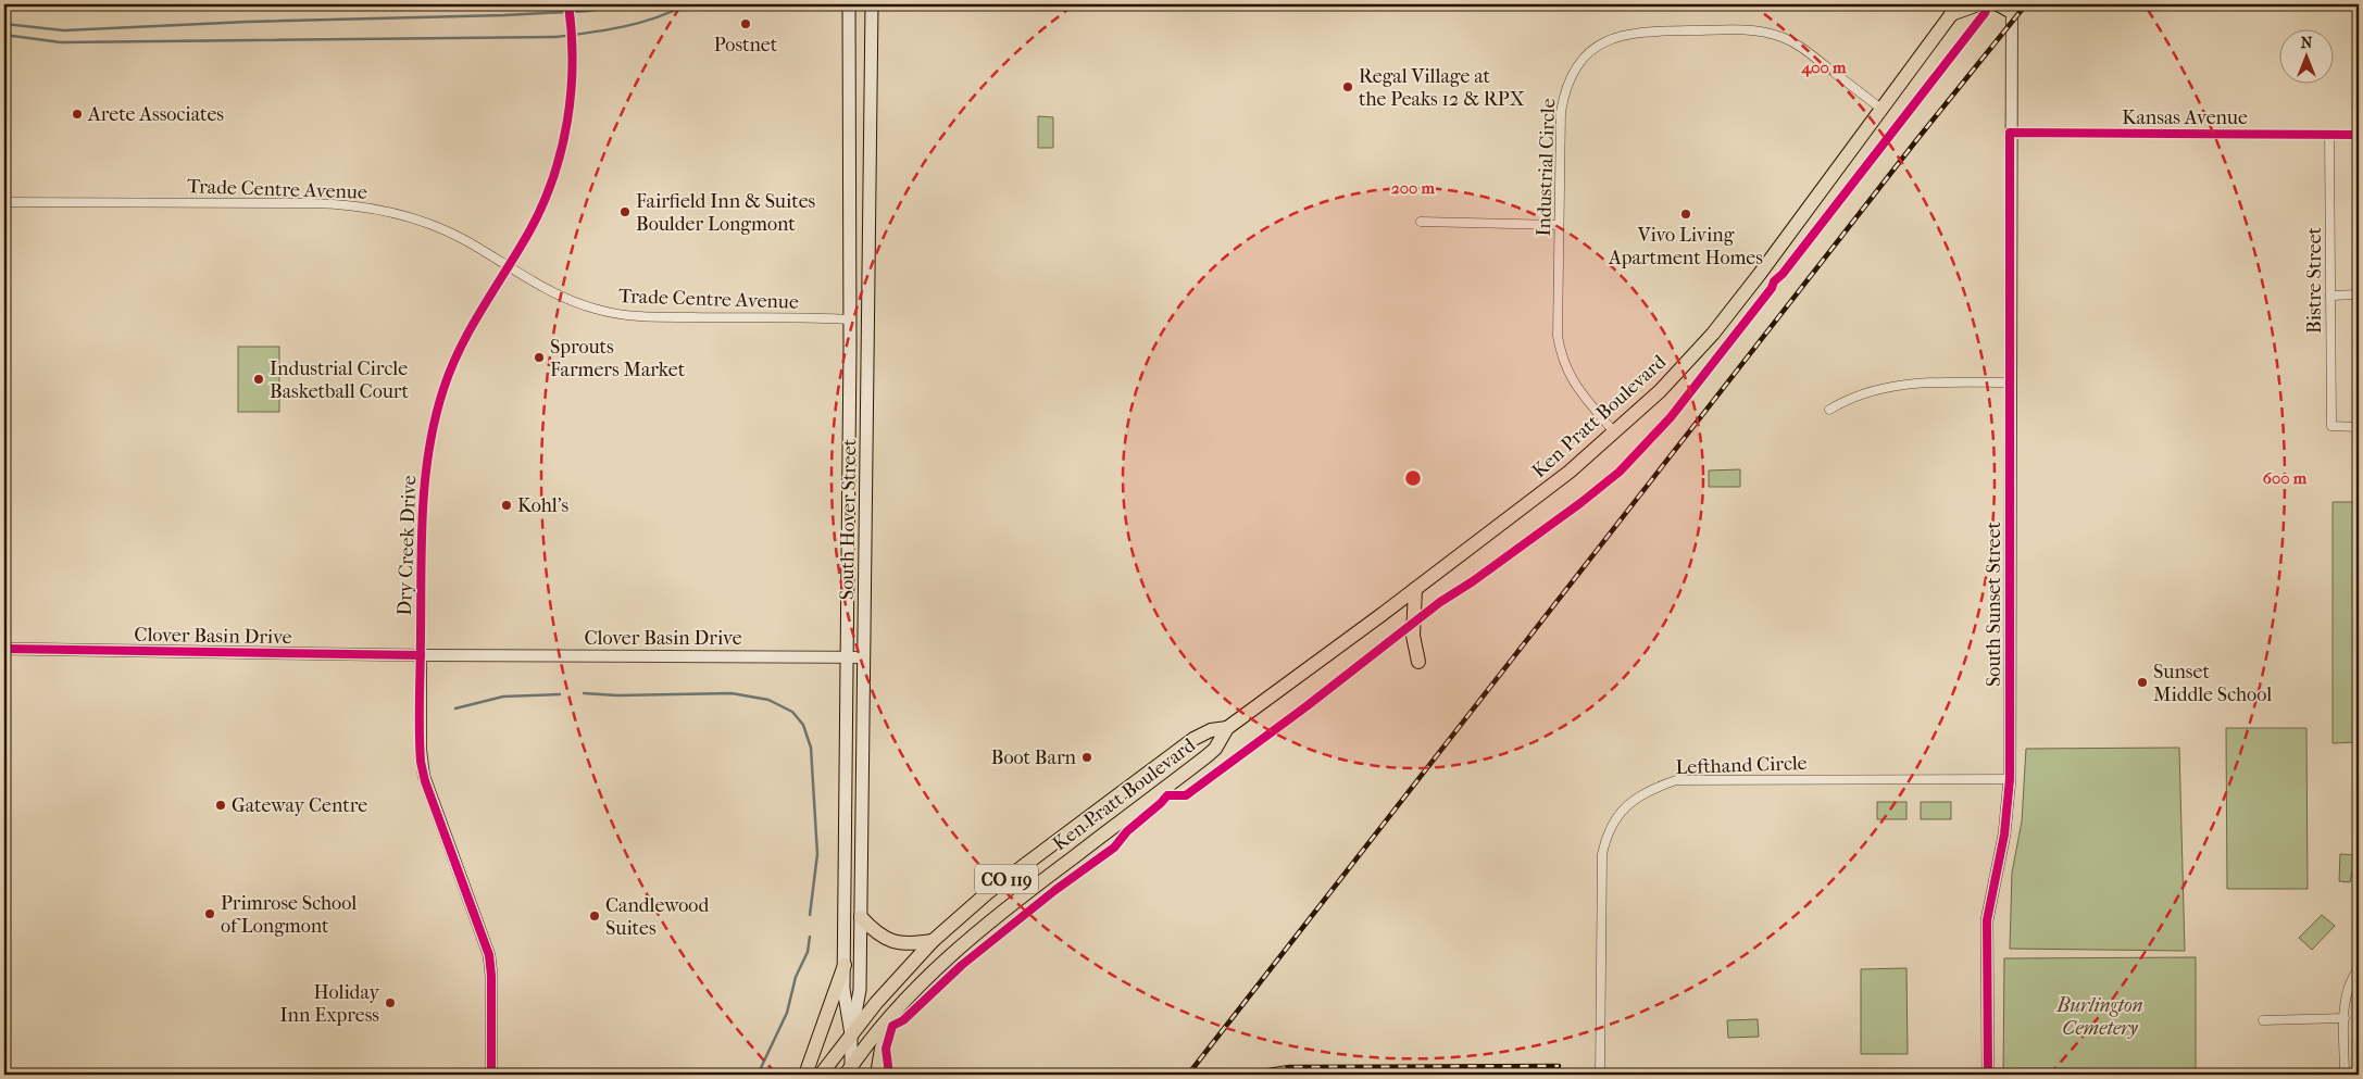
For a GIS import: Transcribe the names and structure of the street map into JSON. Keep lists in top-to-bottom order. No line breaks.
{"streets":{"highway":["Ken Pratt Boulevard","CO 119"],"main road":["South Hover Street"],"street":["Kansas Avenue","Industrial Circle","Trade Centre Avenue","Bistre Street","Dry Creek Drive","South Sunset Street","Clover Basin Drive","Lefthand Circle"]},"crossings":[["Kansas Avenue","Bistre Street"],["Kansas Avenue","South Sunset Street"],["Industrial Circle","Ken Pratt Boulevard"],["Trade Centre Avenue","South Hover Street"],["Trade Centre Avenue","Dry Creek Drive"],["Ken Pratt Boulevard","South Hover Street"],["Ken Pratt Boulevard","CO 119"],["South Hover Street","Clover Basin Drive"],["South Hover Street","CO 119"],["Dry Creek Drive","Clover Basin Drive"],["South Sunset Street","Lefthand Circle"]],"parks":["Burlington Cemetery"],"places":["Postnet","Regal Village at the Peaks 12 & RPX","Arete Associates","Fairfield Inn & Suites Boulder Longmont","Vivo Living Apartment Homes","Sprouts Farmers Market","Industrial Circle Basketball Court","Kohl's","Sunset Middle School","Boot Barn","Gateway Centre","Primrose School of Longmont","Candlewood Suites","Holiday Inn Express"],"north":"top","rings":["400 m","200 m","600 m"]}
